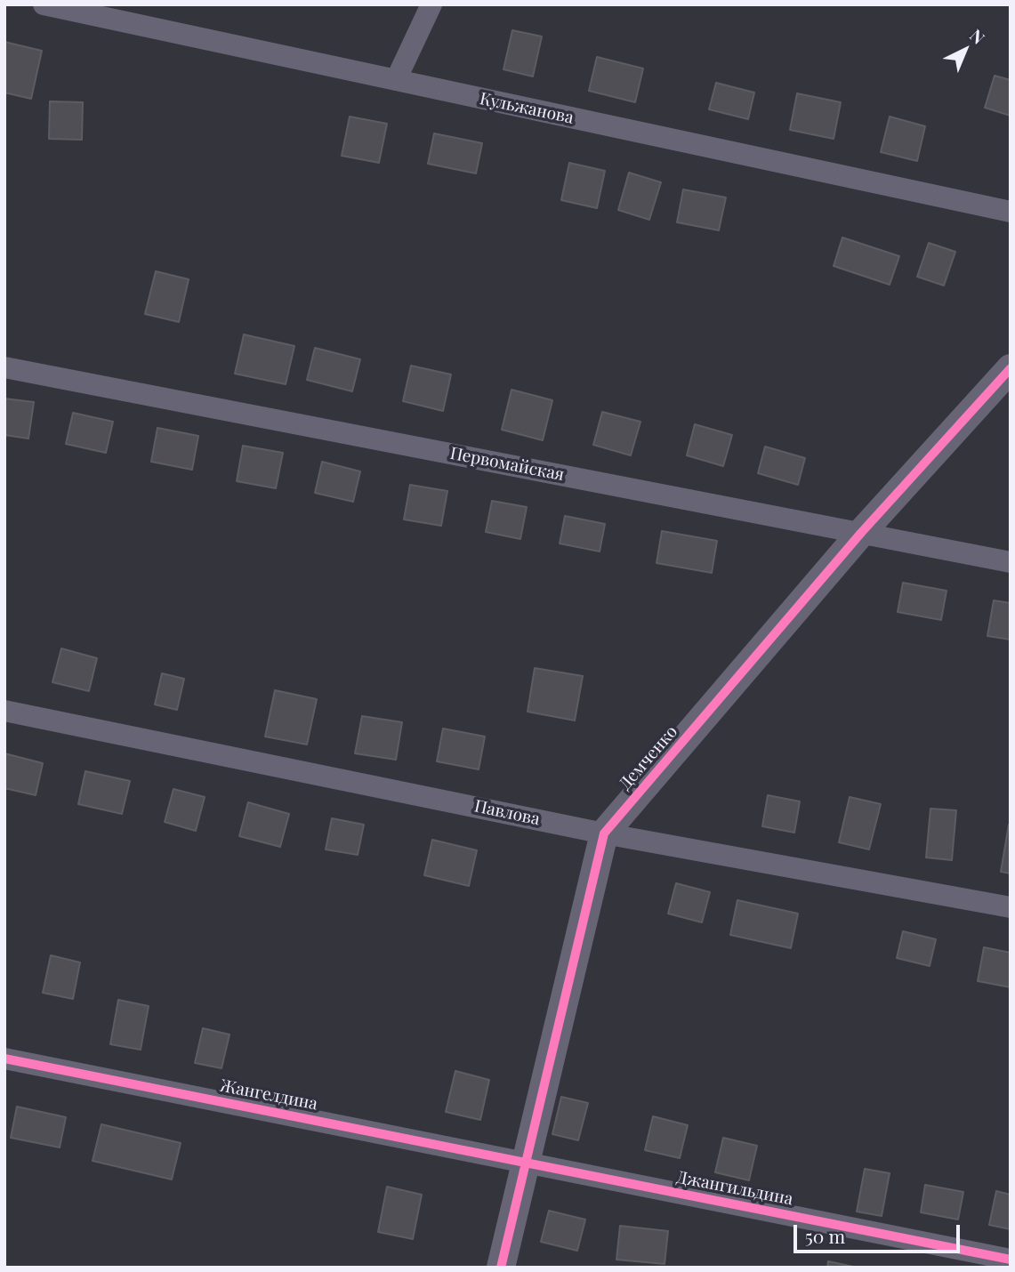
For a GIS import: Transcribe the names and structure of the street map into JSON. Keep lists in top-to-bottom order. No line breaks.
{"streets":{"street":["Кульжанова","Первомайская","Демченко","Павлова","Жангелдина","Джангильдина"]},"crossings":[["Первомайская","Демченко"],["Демченко","Павлова"],["Демченко","Жангелдина"],["Демченко","Джангильдина"],["Жангелдина","Джангильдина"]],"scale_bar":"50 m","north":"top right"}
